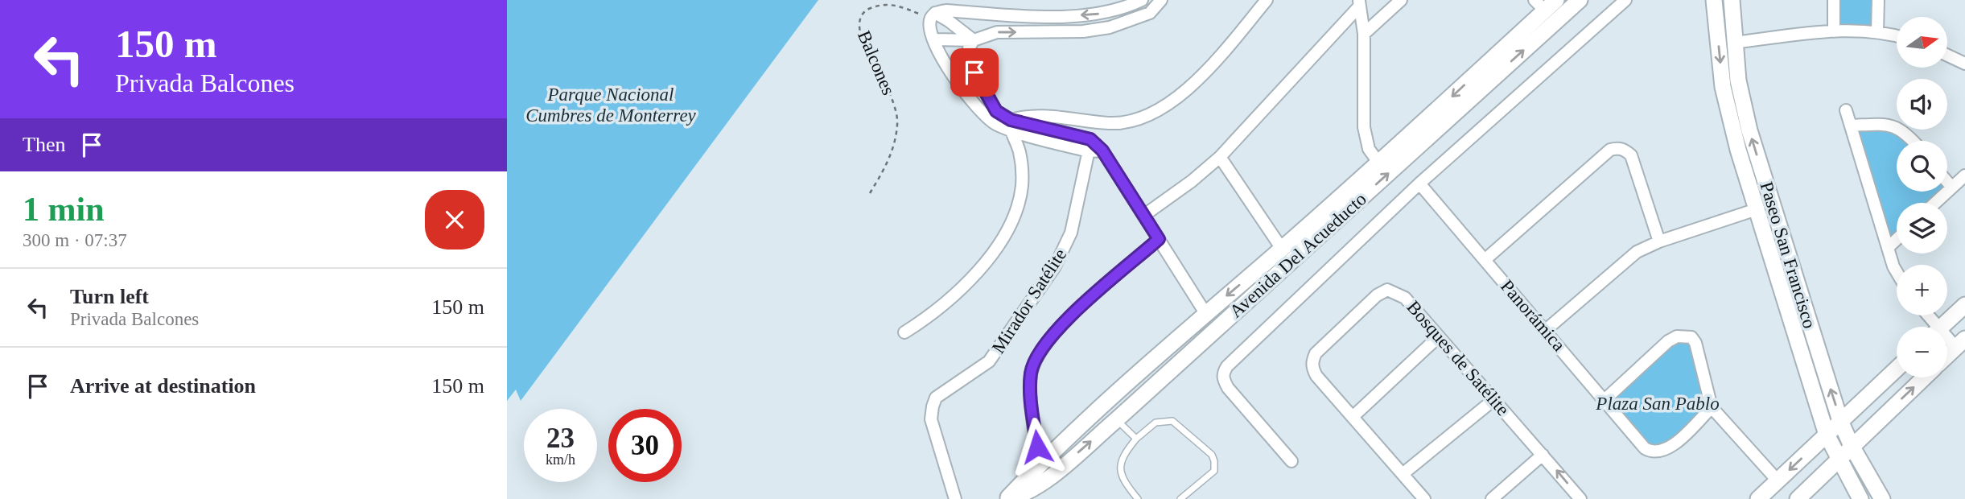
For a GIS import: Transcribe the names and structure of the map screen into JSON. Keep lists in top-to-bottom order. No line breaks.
{"streets":{"street":["Avenida Del Acueducto","Paseo San Francisco","Mirador Satélite","Panorámica","Bosques de Satélite"],"path":["Balcones"]},"crossings":[["Avenida Del Acueducto","Panorámica"]],"parks":["Parque Nacional Cumbres de Monterrey","Plaza San Pablo"],"north":"right","page":{"turn":["150 m","Privada Balcones"],"map_buttons":["+","−"],"then":"Then","heading":["1 min","300 m · 07:37"],"list":[{"name":"Turn left","note":"Privada Balcones","value":"150 m"},{"name":"Arrive at destination","value":"150 m"}],"speed":"23 km/h","limit":"30"}}
